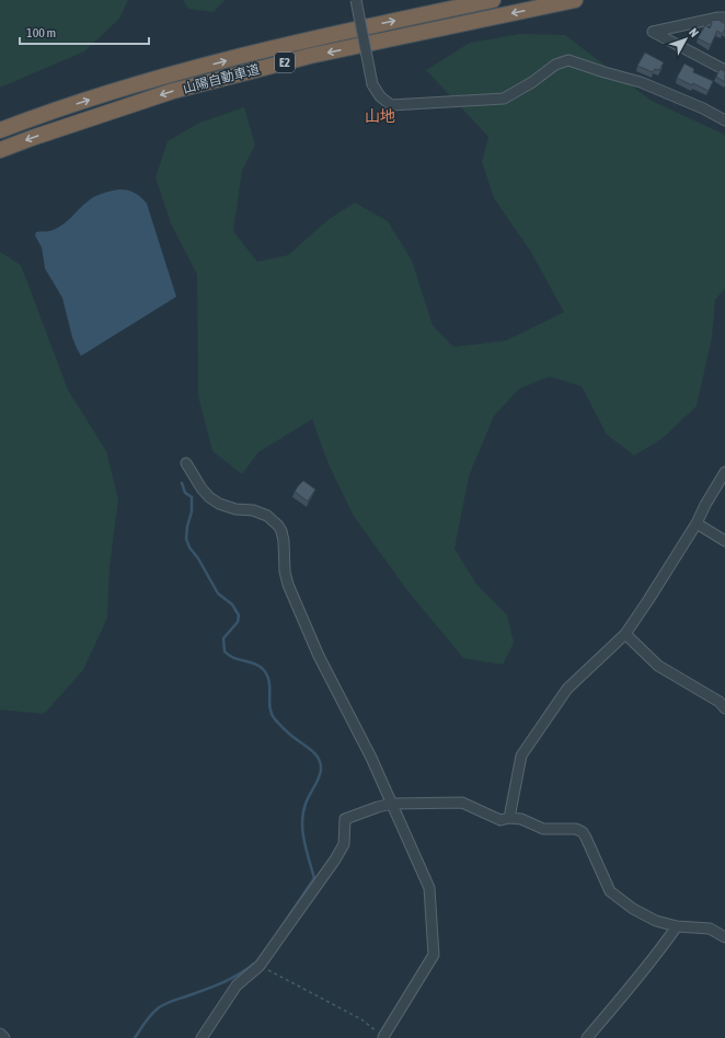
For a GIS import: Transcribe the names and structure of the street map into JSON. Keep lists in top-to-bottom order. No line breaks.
{"streets":{"highway":["E2","山陽自動車道"]},"districts":["山地"],"scale_bar":"100 m","north":"top right"}
